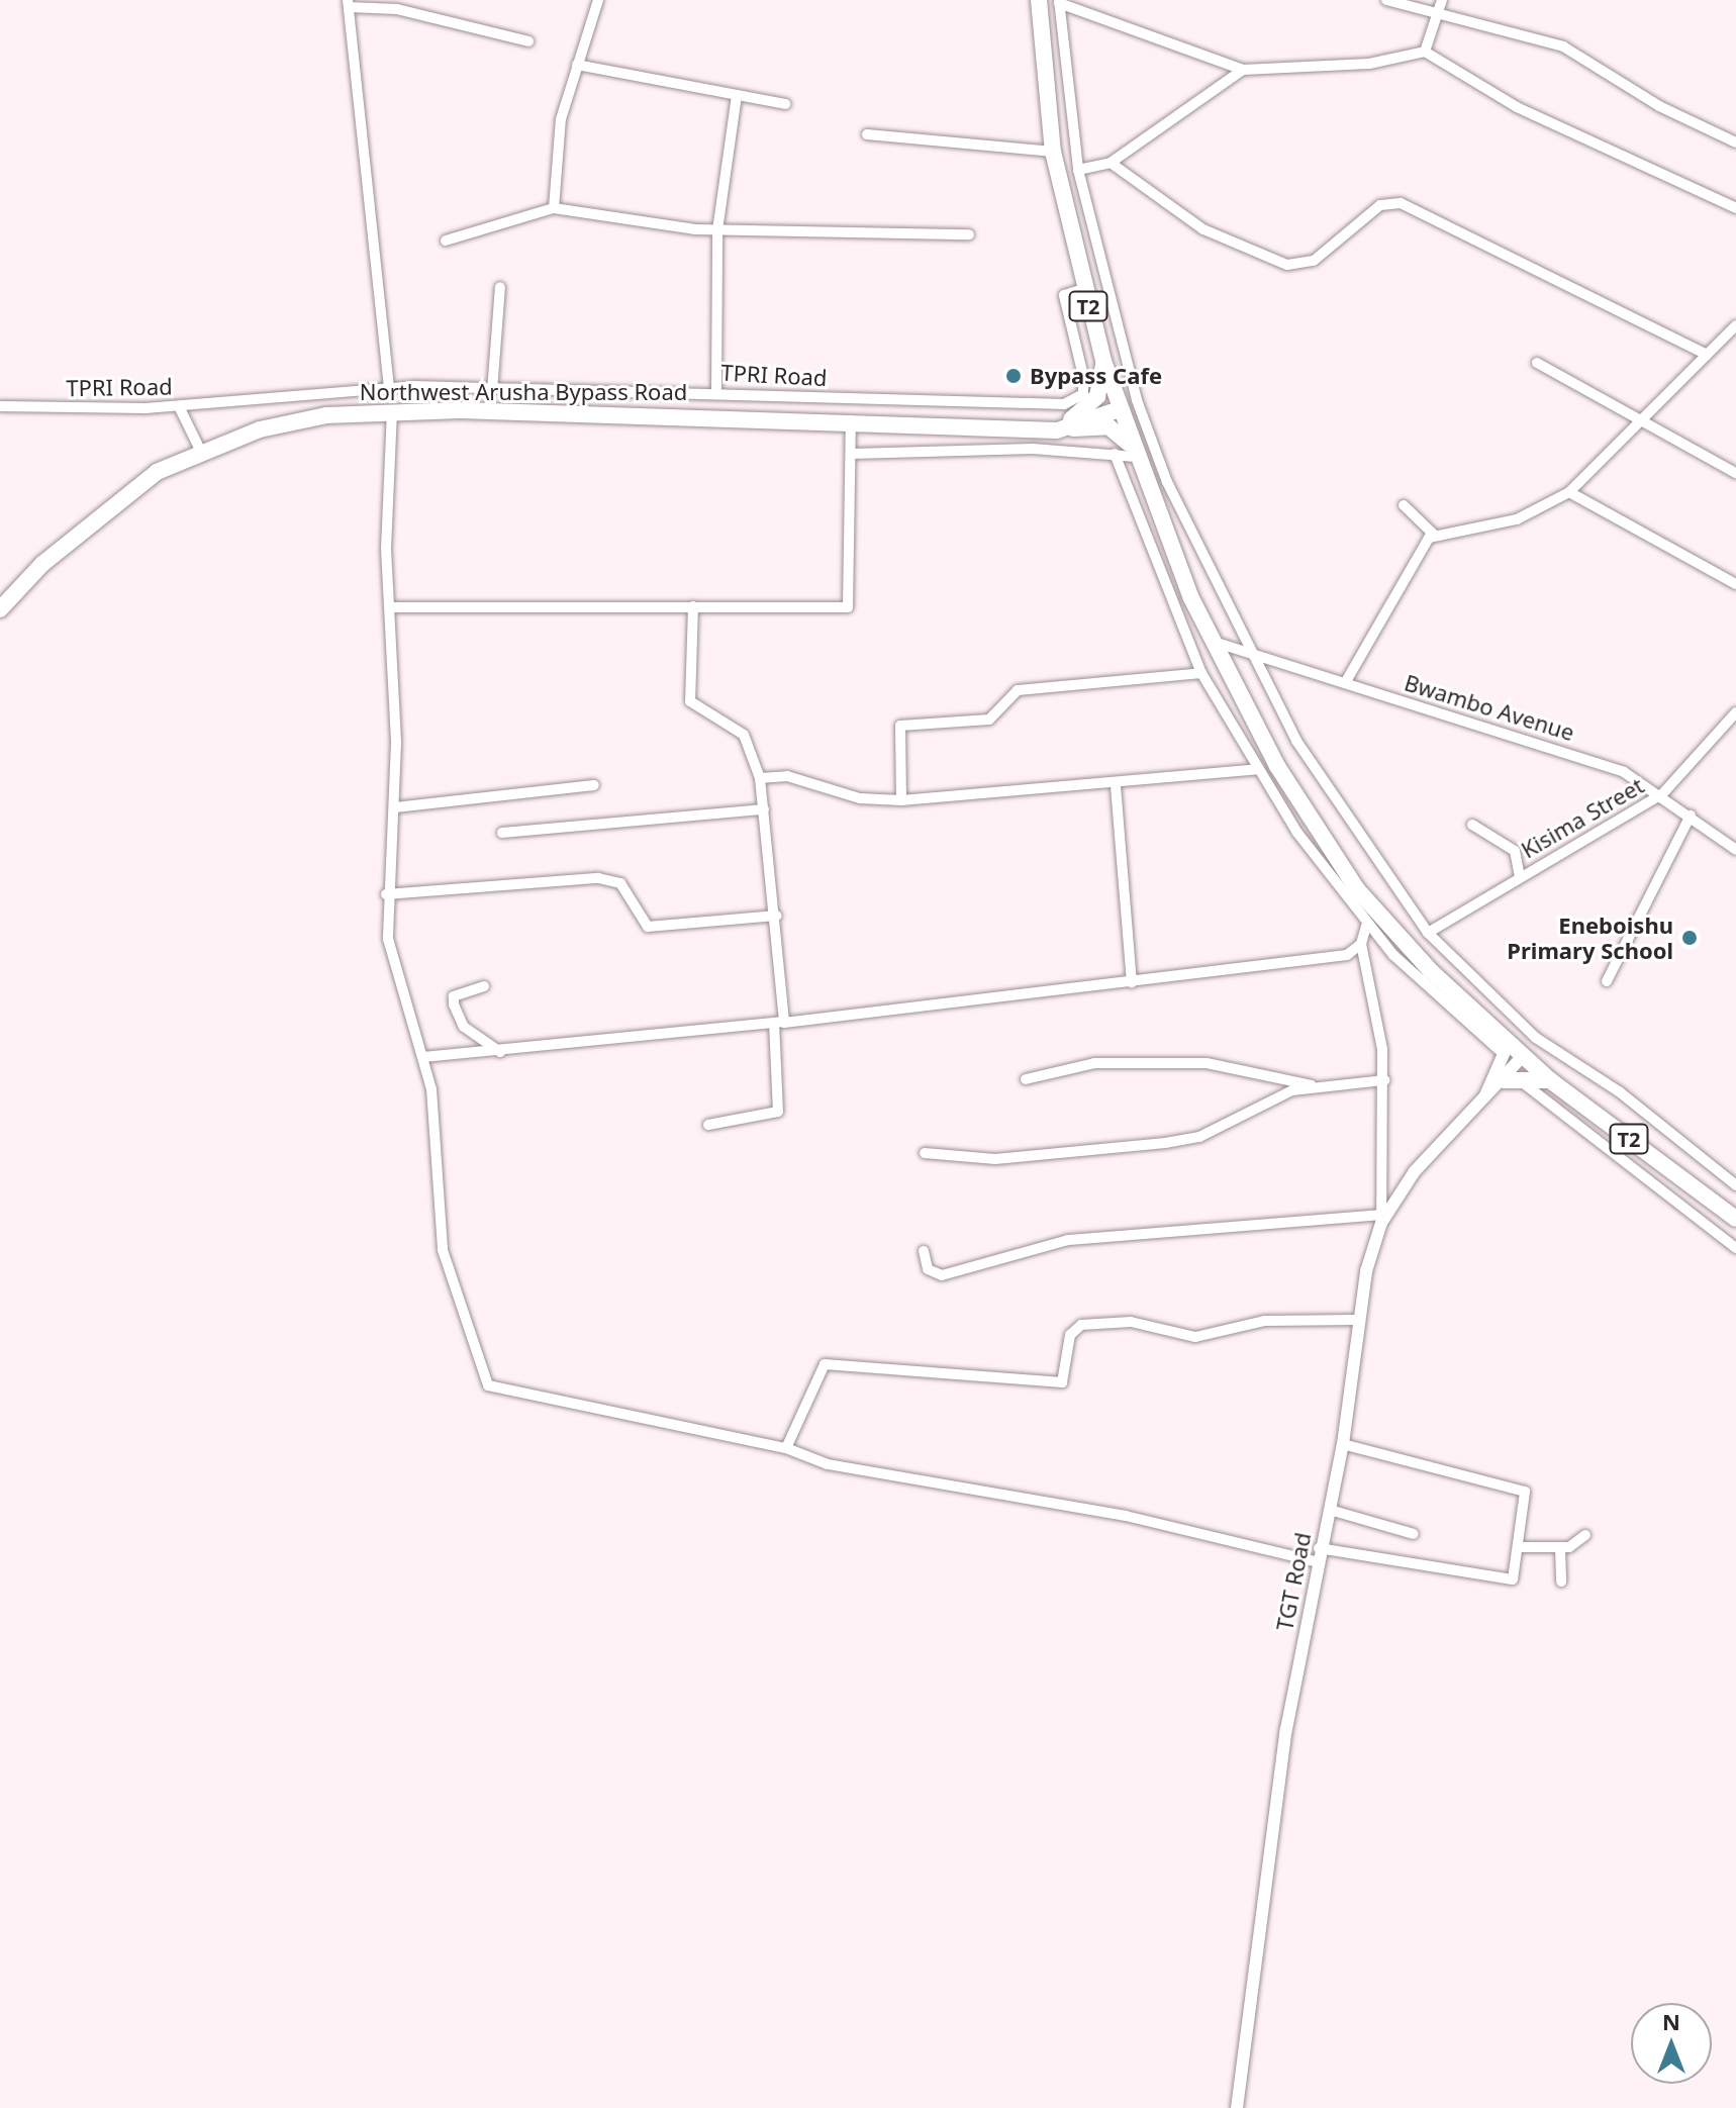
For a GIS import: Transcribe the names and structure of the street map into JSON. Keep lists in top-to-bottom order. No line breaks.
{"streets":{"main road":["T2","Northwest Arusha Bypass Road"],"street":["TPRI Road","Bwambo Avenue","Kisima Street","TGT Road"]},"crossings":[["T2","TPRI Road"],["T2","Bwambo Avenue"],["T2","TGT Road"],["Bwambo Avenue","Kisima Street"]],"places":["Bypass Cafe","Eneboishu Primary School"],"north":"top"}
